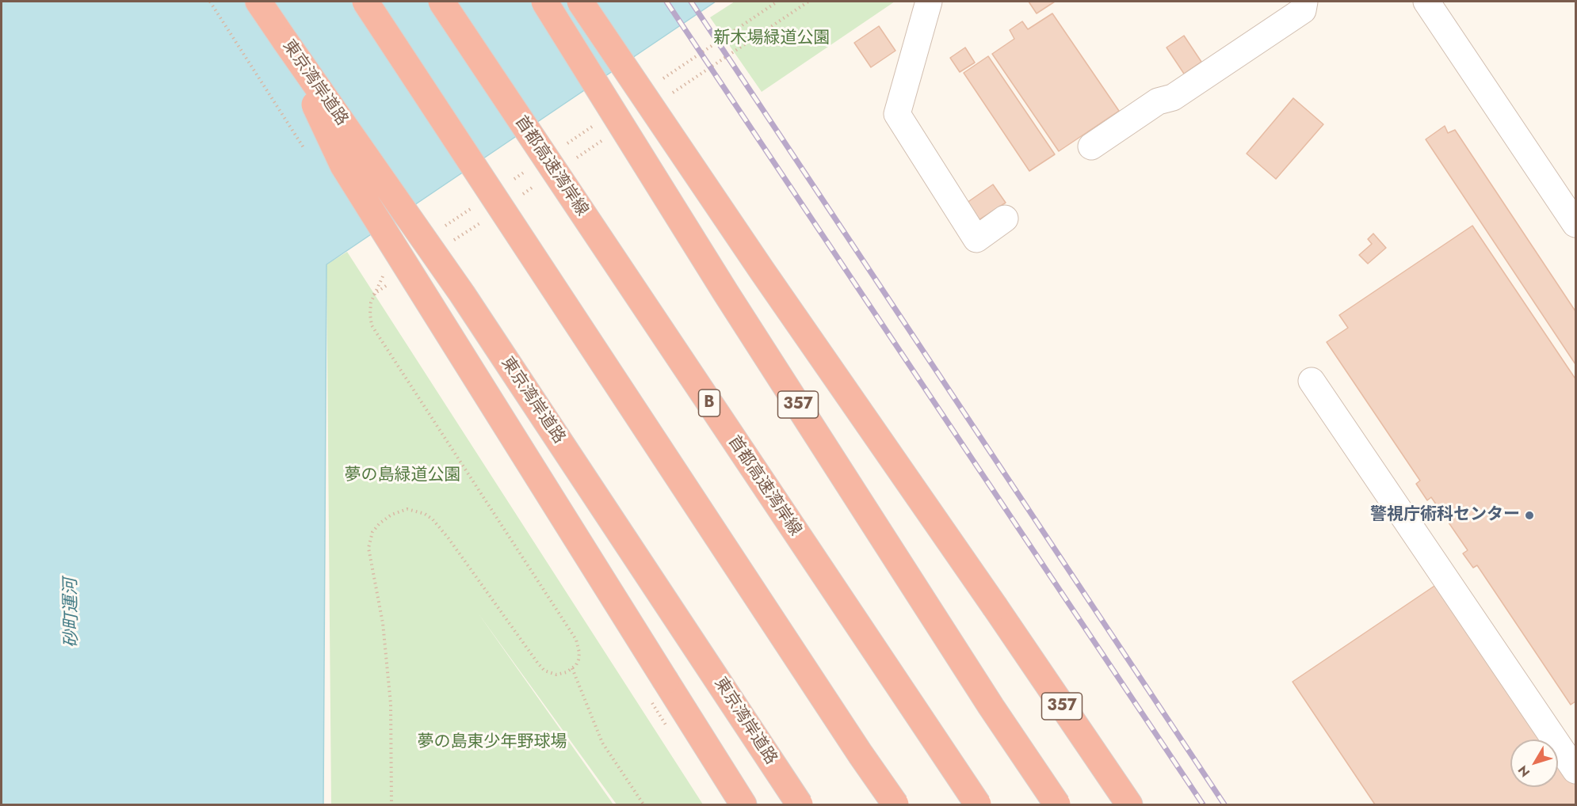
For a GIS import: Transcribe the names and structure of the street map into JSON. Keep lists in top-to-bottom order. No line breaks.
{"streets":{"highway":["東京湾岸道路","首都高速湾岸線","B","357"]},"water":["砂町運河"],"parks":["新木場緑道公園","夢の島緑道公園","夢の島東少年野球場"],"places":["警視庁術科センター"],"north":"bottom left"}
